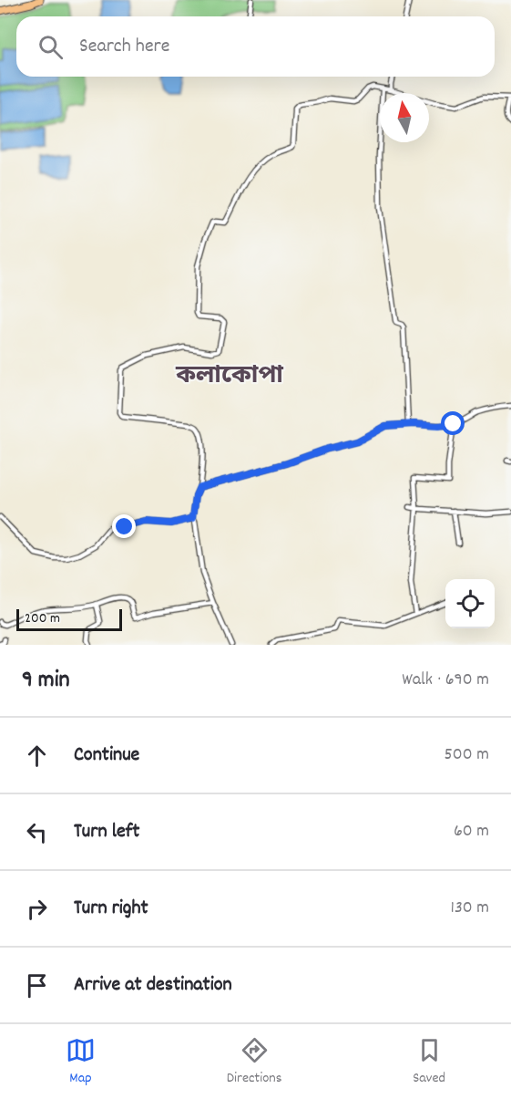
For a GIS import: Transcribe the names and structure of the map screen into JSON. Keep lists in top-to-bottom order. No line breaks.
{"districts":["কলাকোপা"],"scale_bar":"200 m","north":"top","page":{"search":"Search here","scale":"200 m","heading":["9 min","Walk · 690 m"],"list":[["Continue","500 m"],["Turn left","60 m"],["Turn right","130 m"],"Arrive at destination"],"nav":["Map","Directions","Saved"]}}
